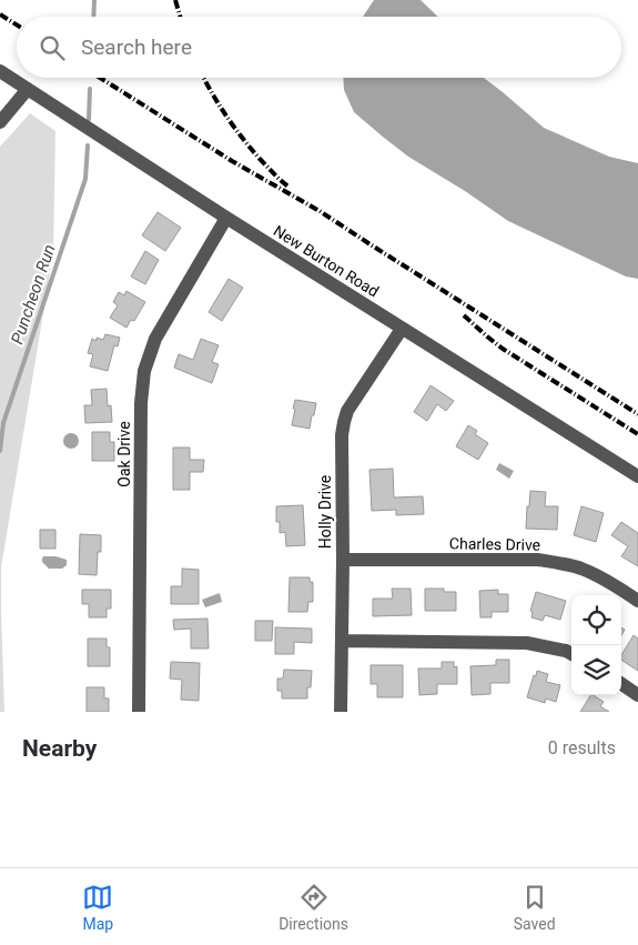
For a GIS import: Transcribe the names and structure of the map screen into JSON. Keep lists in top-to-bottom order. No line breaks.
{"streets":{"street":["New Burton Road","Oak Drive","Holly Drive","Charles Drive"]},"crossings":[["New Burton Road","Oak Drive"],["New Burton Road","Holly Drive"],["Holly Drive","Charles Drive"]],"water":["Puncheon Run"],"page":{"search":"Search here","heading":["Nearby","0 results"],"nav":["Map","Directions","Saved"]}}
